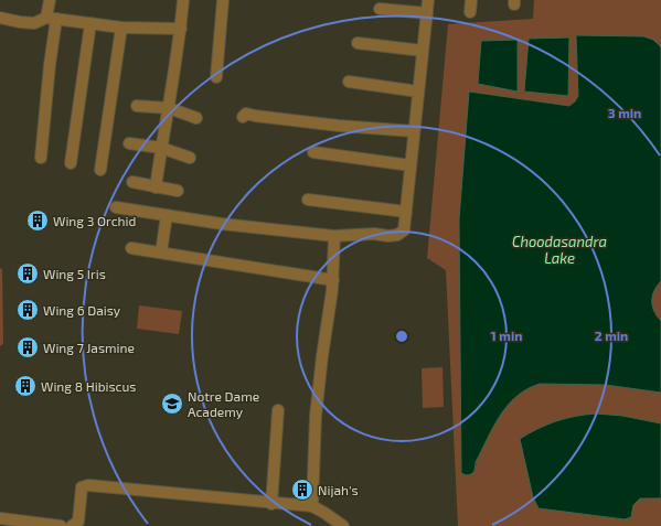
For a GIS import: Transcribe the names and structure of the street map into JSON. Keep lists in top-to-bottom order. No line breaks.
{"water":["Choodasandra Lake"],"places":{"building":["Wing 3 Orchid","Wing 5 Iris","Wing 6 Daisy","Wing 7 Jasmine","Wing 8 Hibiscus","Nijah's"],"school or university":["Notre Dame Academy"]},"rings":["3 min","1 min","2 min"]}
